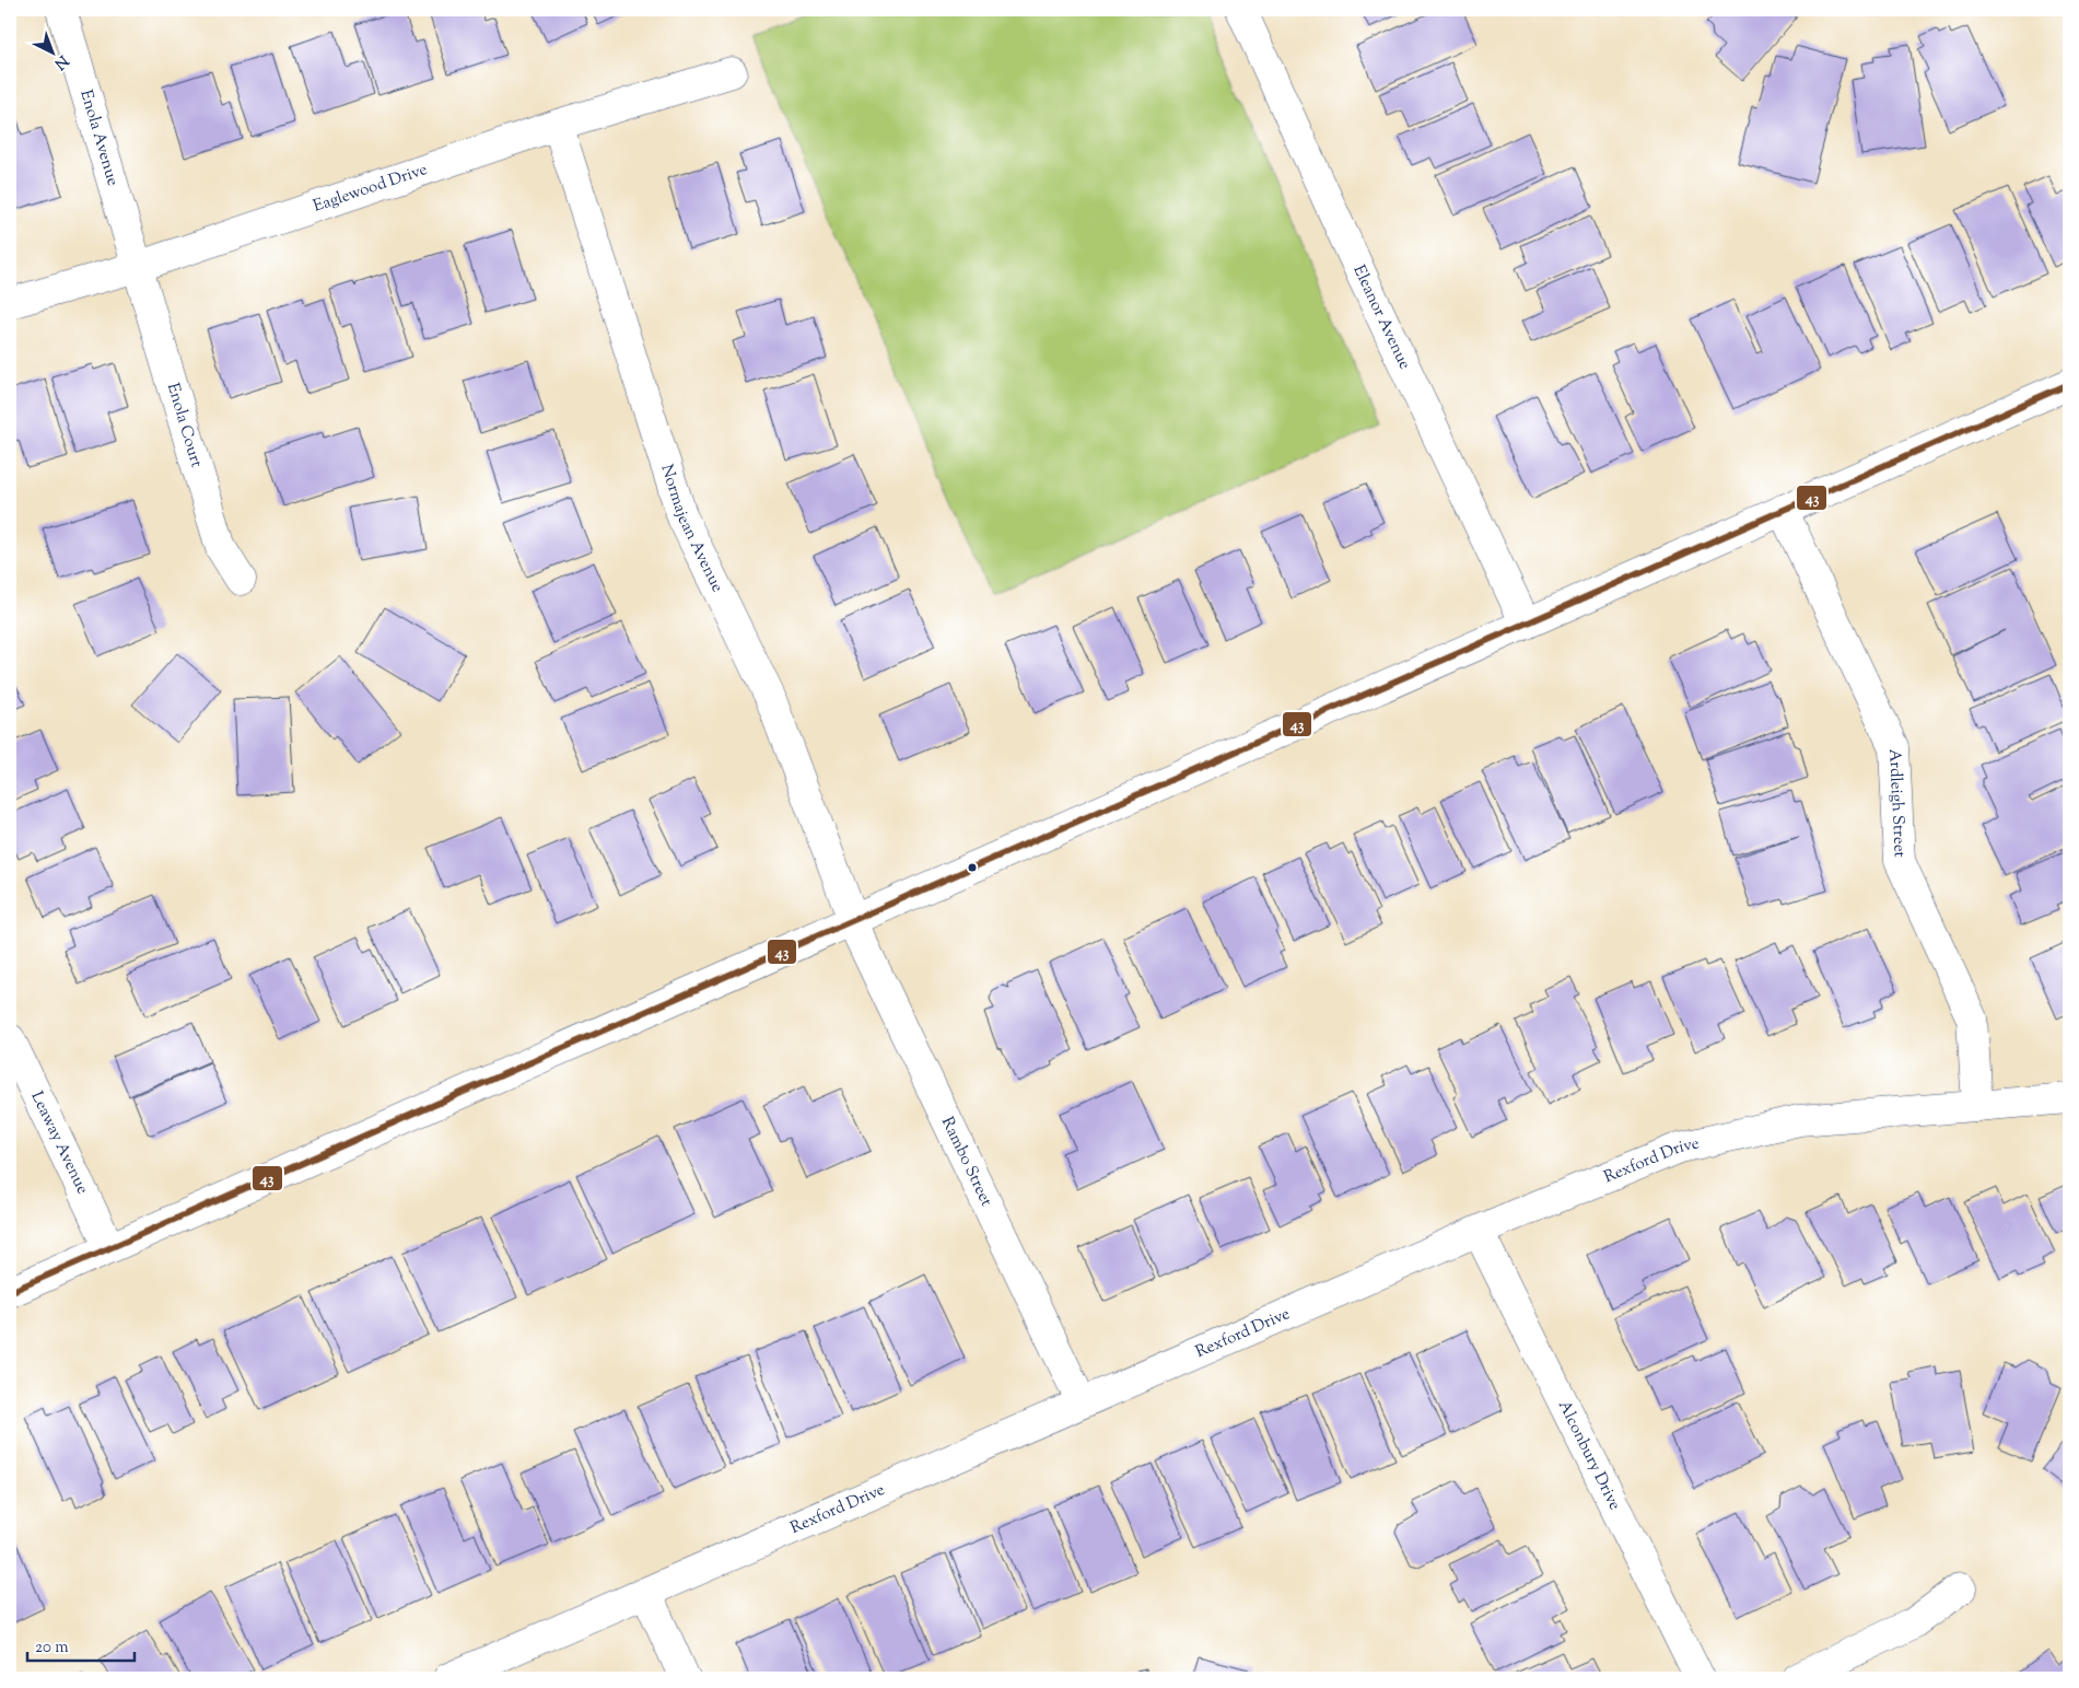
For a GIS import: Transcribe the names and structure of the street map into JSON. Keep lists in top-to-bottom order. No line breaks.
{"streets":{"street":["Enola Avenue","Eaglewood Drive","Eleanor Avenue","Enola Court","Normajean Avenue","Ardleigh Street","Leaway Avenue","Rexford Drive","Rambo Street","Alconbury Drive"]},"crossings":[["Enola Avenue","Eaglewood Drive"],["Enola Avenue","Enola Court"],["Eaglewood Drive","Enola Court"],["Eaglewood Drive","Normajean Avenue"],["Normajean Avenue","Rambo Street"],["Ardleigh Street","Rexford Drive"],["Rexford Drive","Rambo Street"],["Rexford Drive","Alconbury Drive"]],"lines":["transit line 43"],"scale_bar":"20 m","north":"bottom right"}
